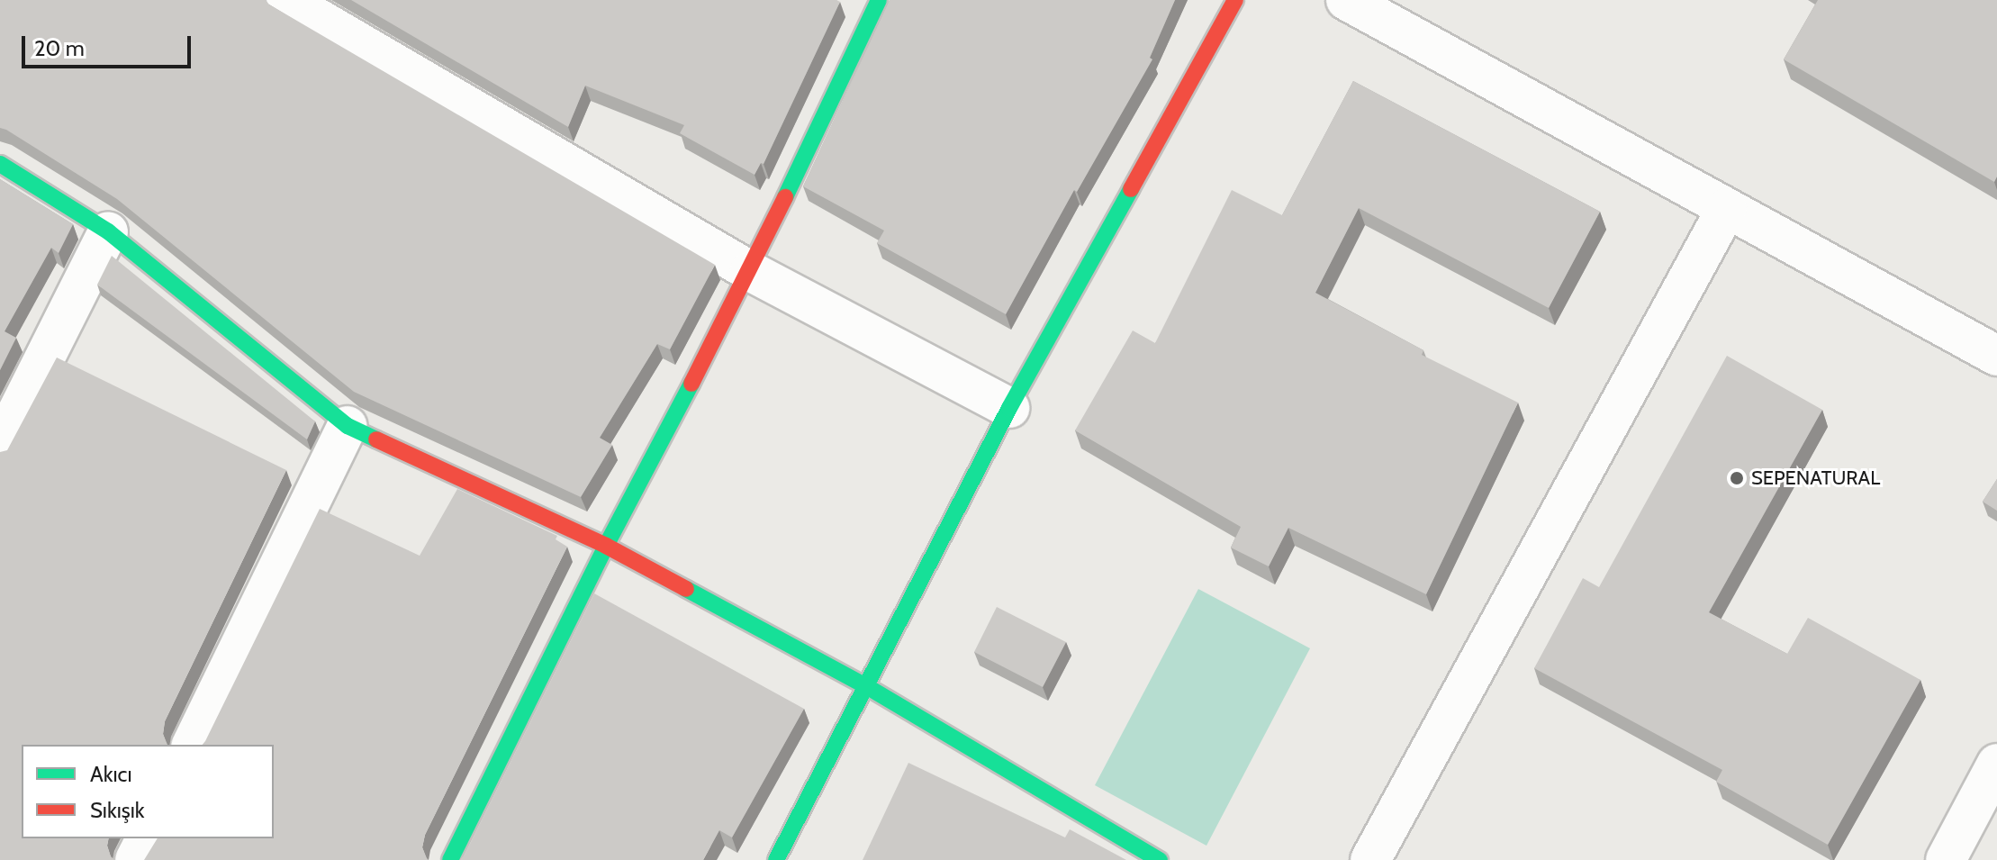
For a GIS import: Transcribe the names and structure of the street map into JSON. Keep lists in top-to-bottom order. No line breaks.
{"places":["SEPENATURAL"],"legend":["Akıcı","Sıkışık"],"scale_bar":"20 m"}
